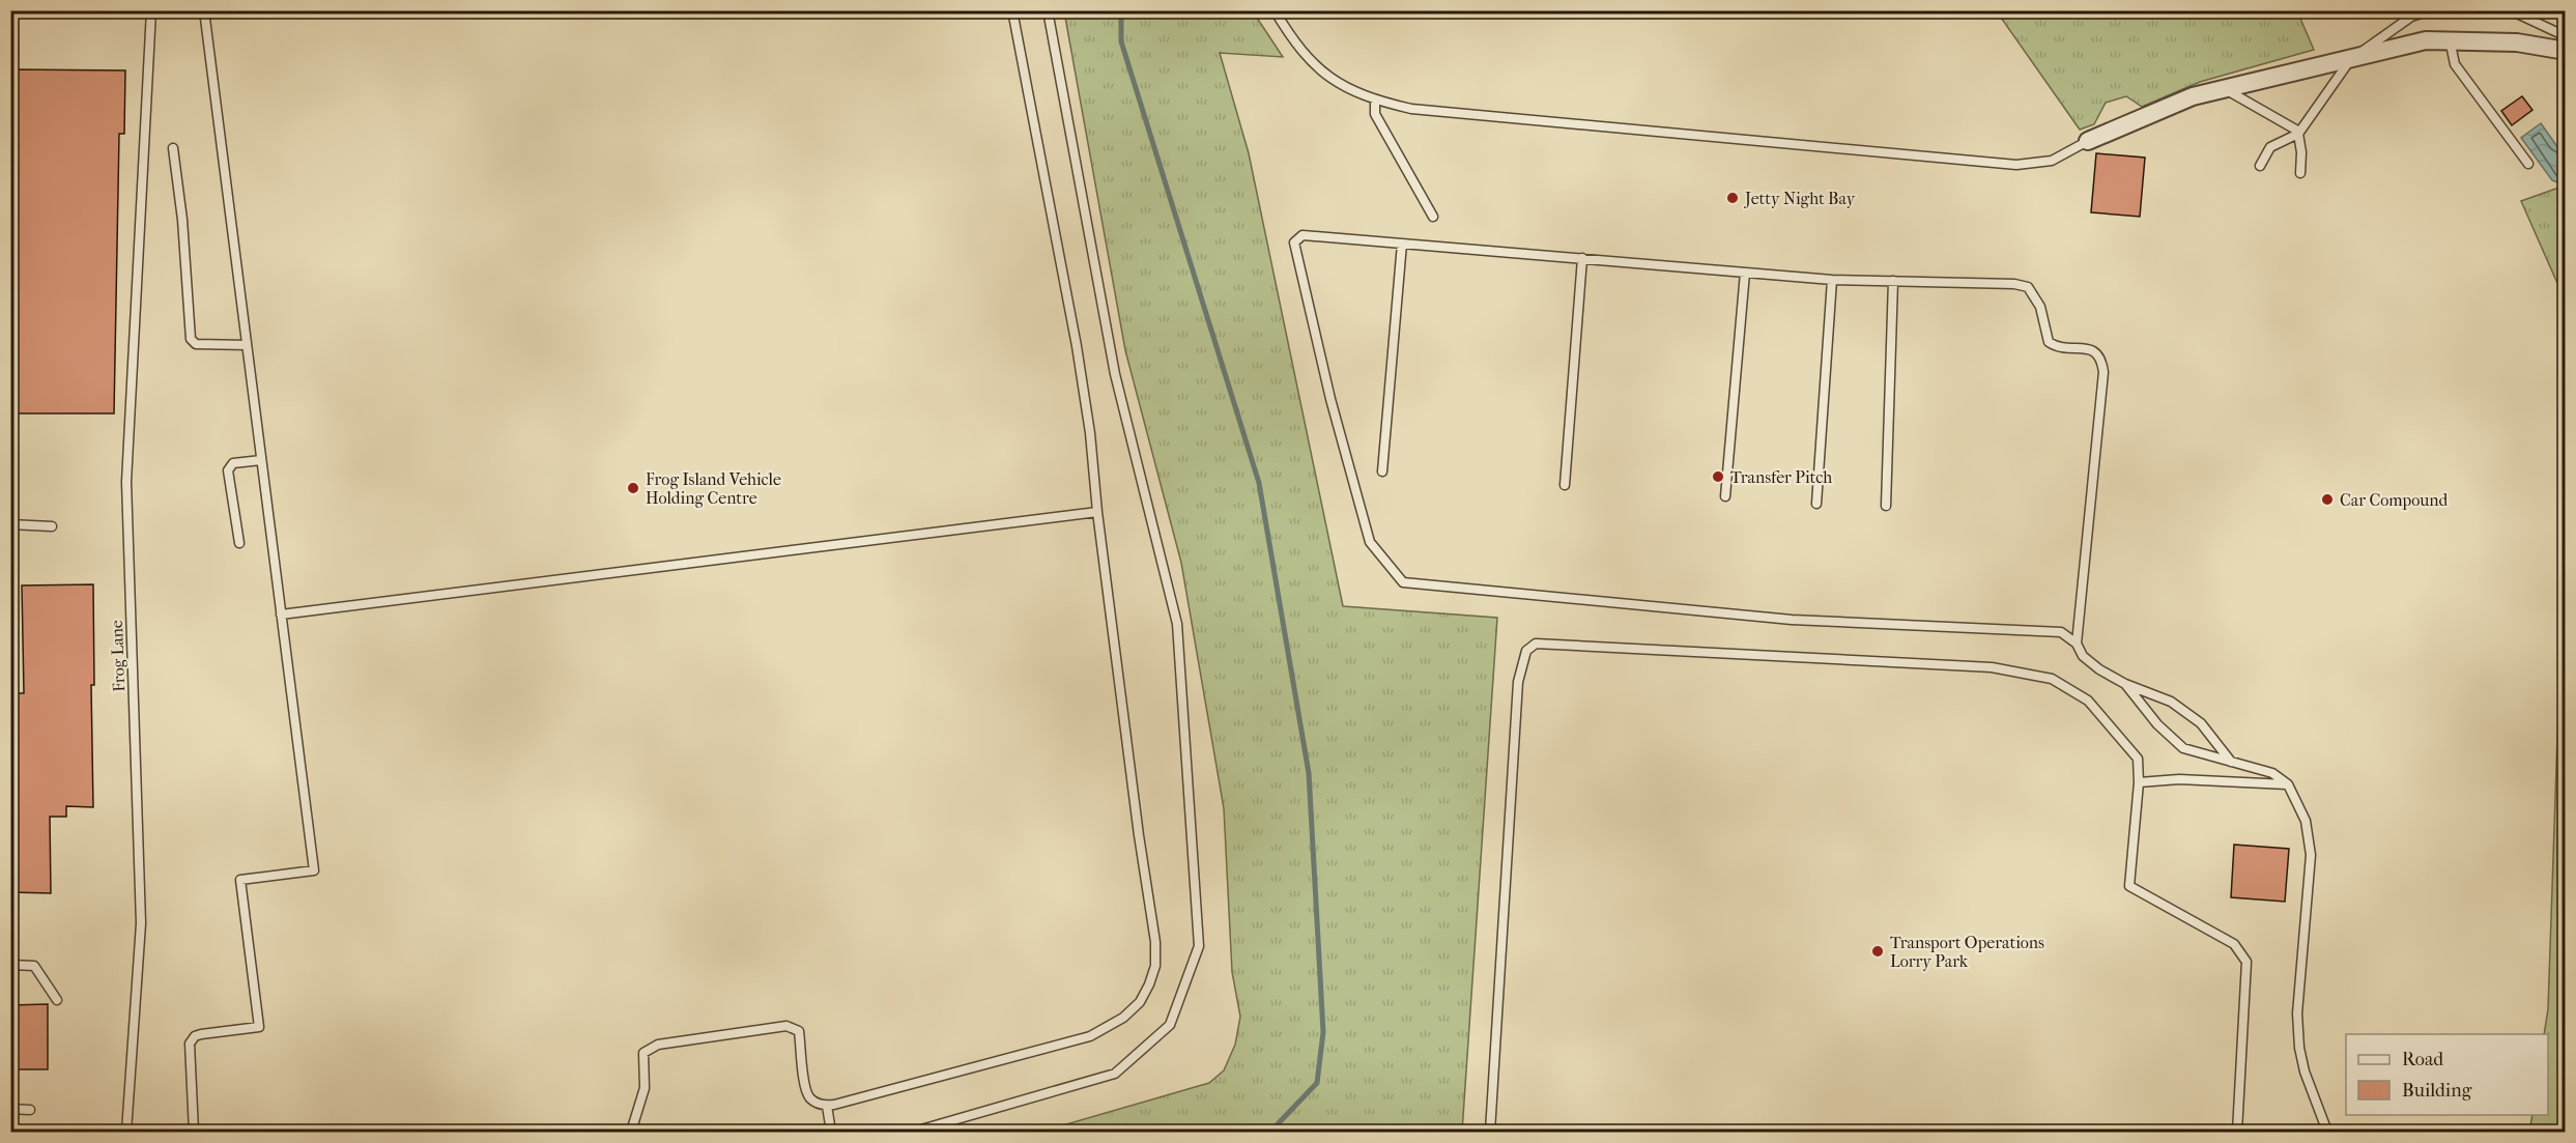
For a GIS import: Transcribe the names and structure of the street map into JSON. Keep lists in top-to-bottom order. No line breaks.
{"streets":{"lane":["Frog Lane"]},"places":["Jetty Night Bay","Transfer Pitch","Frog Island Vehicle Holding Centre","Car Compound","Transport Operations Lorry Park"],"legend":["Road","Building"]}
